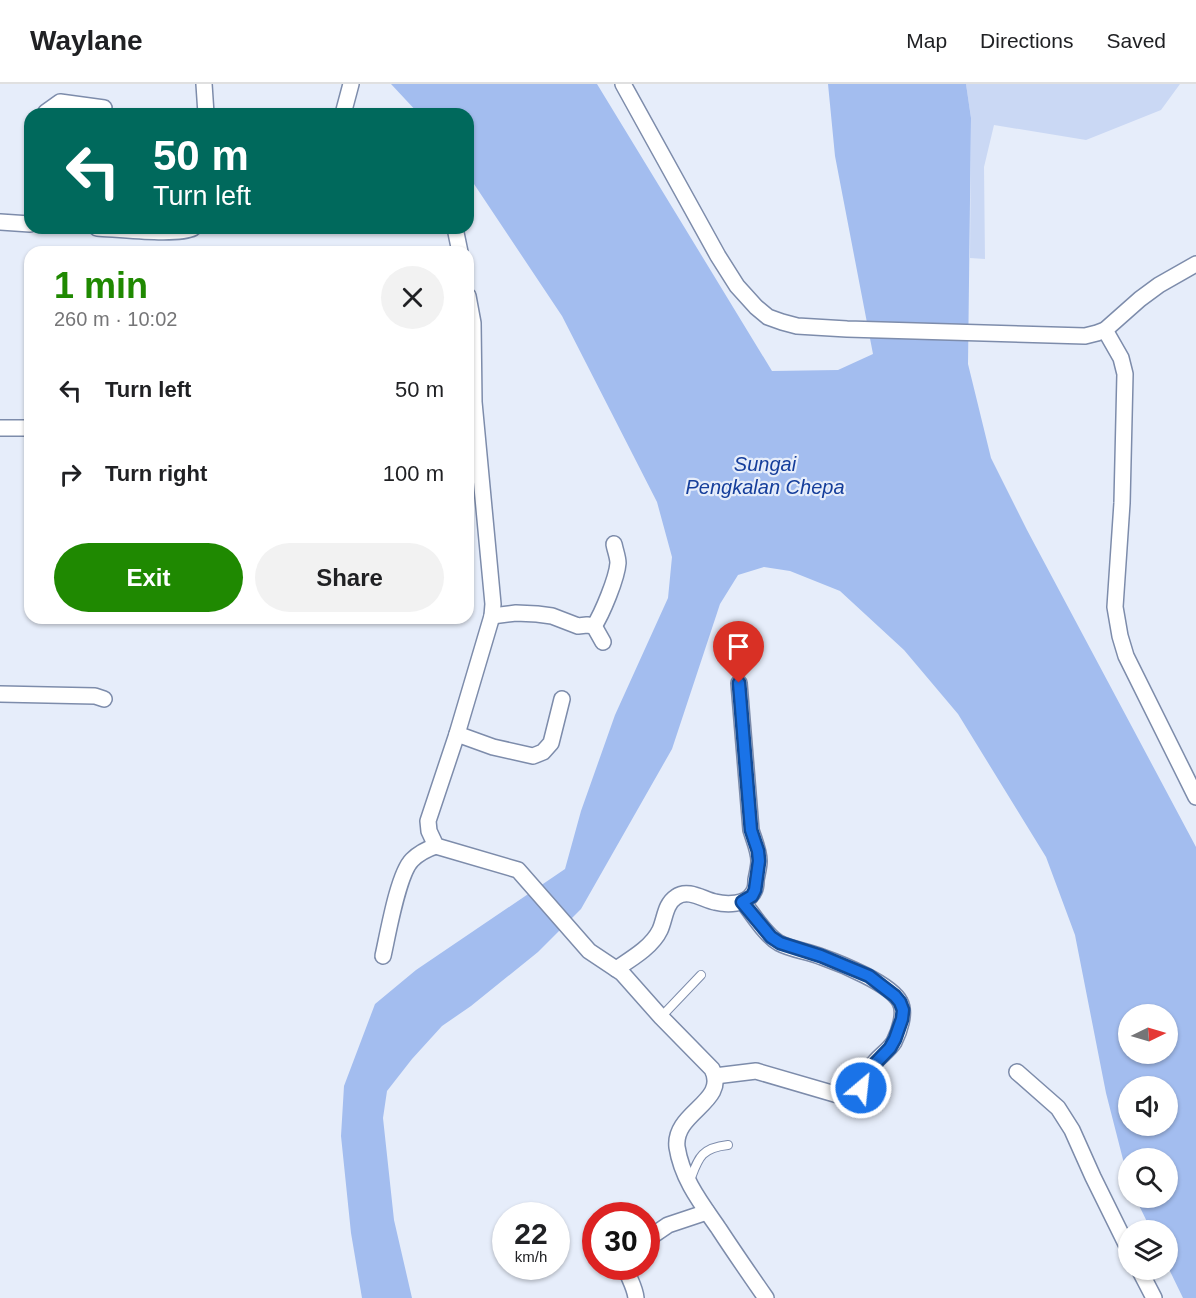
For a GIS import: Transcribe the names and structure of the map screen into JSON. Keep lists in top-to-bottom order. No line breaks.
{"water":["Sungai Pengkalan Chepa"],"north":"right","page":{"header":"Waylane","nav":["Map","Directions","Saved"],"turn":["50 m","Turn left"],"heading":["1 min","260 m · 10:02"],"list":[{"name":"Turn left","value":"50 m"},{"name":"Turn right","value":"100 m"}],"buttons":["Exit","Share"],"speed":"22 km/h","limit":"30"}}
